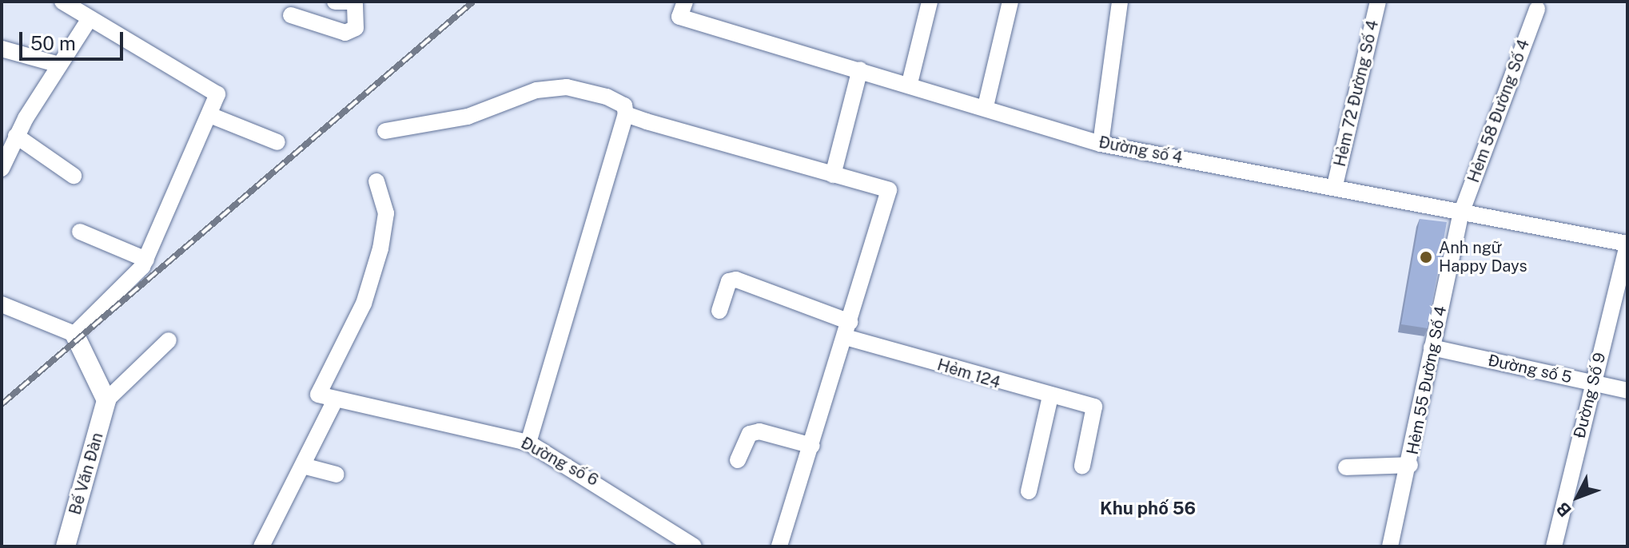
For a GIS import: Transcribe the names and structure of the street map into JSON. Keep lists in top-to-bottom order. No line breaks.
{"streets":{"street":["Hẻm 72 Đường Số 4","Hẻm 58 Đường Số 4","Đường số 4","Đường số 5","Hẻm 124","Hẻm 55 Đường Số 4","Đường Số 9","Đường số 6","Bế Văn Đàn"]},"crossings":[["Hẻm 72 Đường Số 4","Đường số 4"],["Hẻm 58 Đường Số 4","Đường số 4"],["Hẻm 58 Đường Số 4","Hẻm 55 Đường Số 4"],["Đường số 4","Hẻm 55 Đường Số 4"],["Đường số 4","Đường Số 9"],["Đường số 5","Hẻm 55 Đường Số 4"],["Đường số 5","Đường Số 9"]],"districts":["Khu phố 56"],"places":["Anh ngữ Happy Days"],"scale_bar":"50 m","north":"bottom left"}
